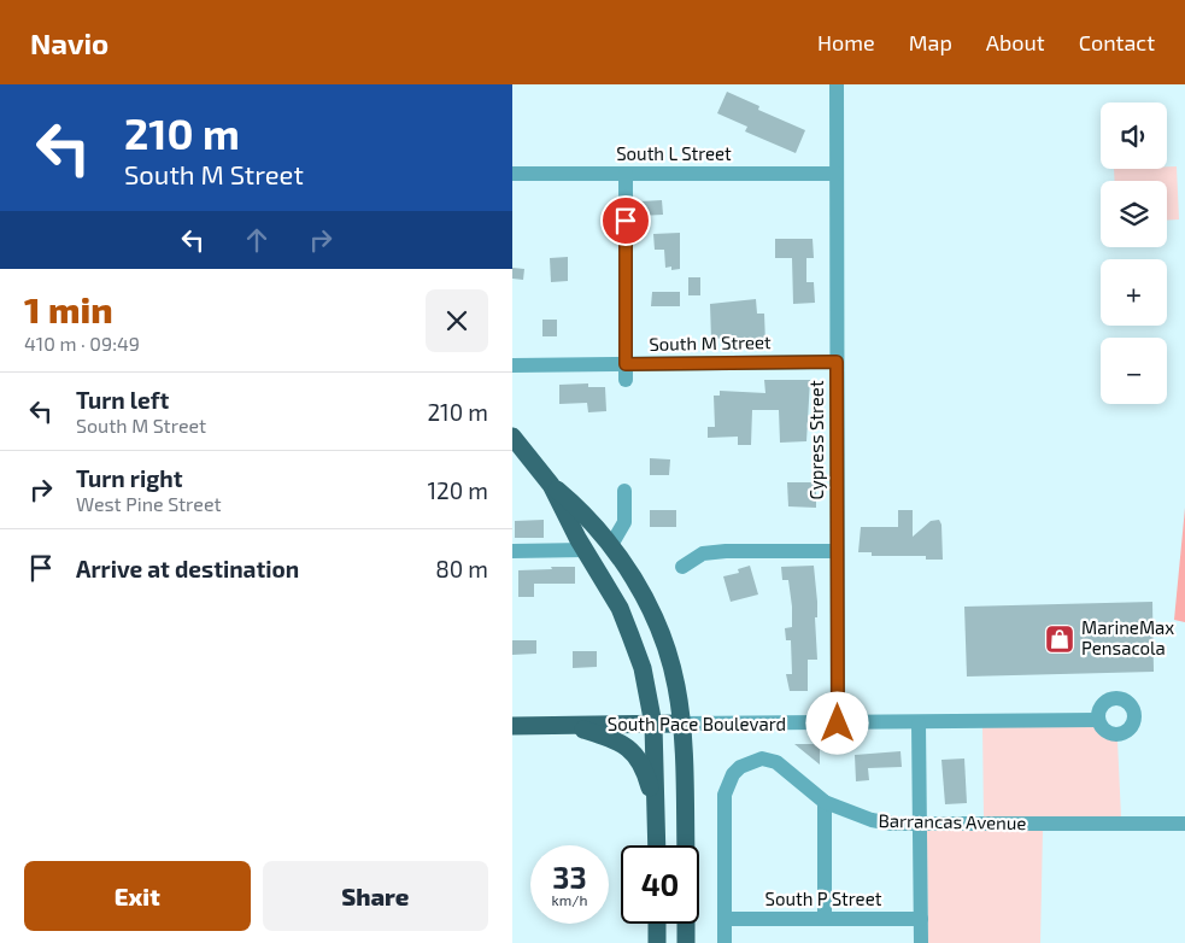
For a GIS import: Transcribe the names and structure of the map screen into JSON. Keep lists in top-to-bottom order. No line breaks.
{"streets":{"main road":["South Pace Boulevard"],"street":["South L Street","South M Street","Cypress Street","Barrancas Avenue","South P Street"]},"crossings":[["South L Street","Cypress Street"],["South M Street","Cypress Street"],["Cypress Street","South Pace Boulevard"],["Barrancas Avenue","South P Street"]],"places":{"shop":["MarineMax Pensacola"]},"page":{"header":"Navio","nav":["Home","Map","About","Contact"],"turn":["210 m","South M Street"],"map_buttons":["+","−"],"heading":["1 min","410 m · 09:49"],"list":[{"name":"Turn left","note":"South M Street","value":"210 m"},{"name":"Turn right","note":"West Pine Street","value":"120 m"},{"name":"Arrive at destination","value":"80 m"}],"speed":"33 km/h","limit":"40","buttons":["Exit","Share"]}}
